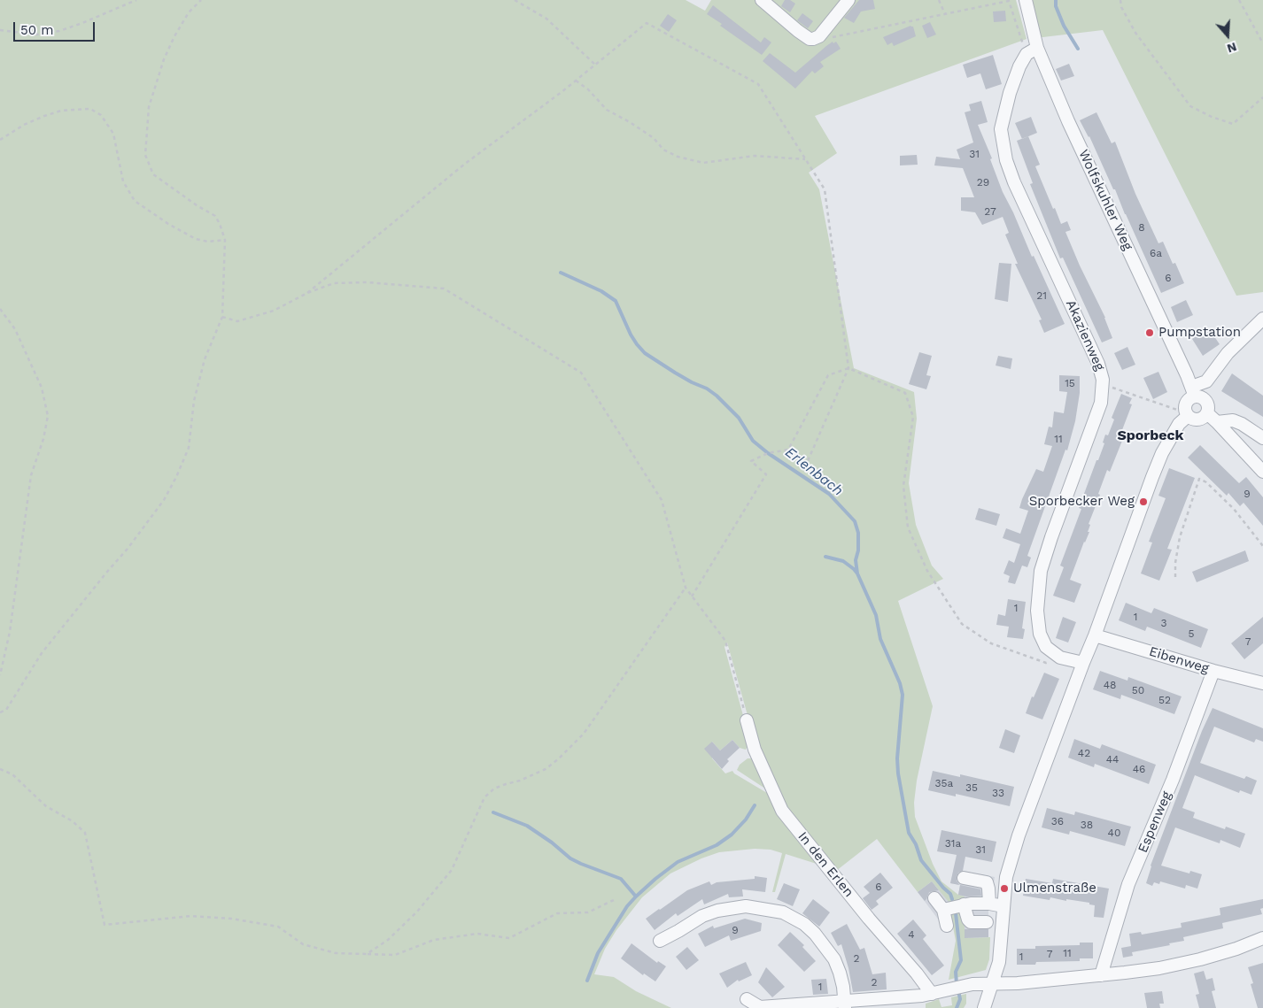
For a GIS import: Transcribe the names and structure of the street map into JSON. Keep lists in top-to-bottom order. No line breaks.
{"streets":{"street":["Wolfskuhler Weg","Akazienweg","Eibenweg","Espenweg","In den Erlen"]},"crossings":[["Wolfskuhler Weg","Akazienweg"],["Eibenweg","Espenweg"]],"districts":["Sporbeck"],"water":["Erlenbach"],"places":["Pumpstation","Sporbecker Weg","Ulmenstraße"],"house_numbers":["31","29","27","8","6a","6","21","15","11","9","1","1","3","5","7","48","50","52","42","44","46","35a","35","33","36","38","40","31a","31","6","9","4","11","7","1","2","2","1"],"scale_bar":"50 m","north":"bottom"}
